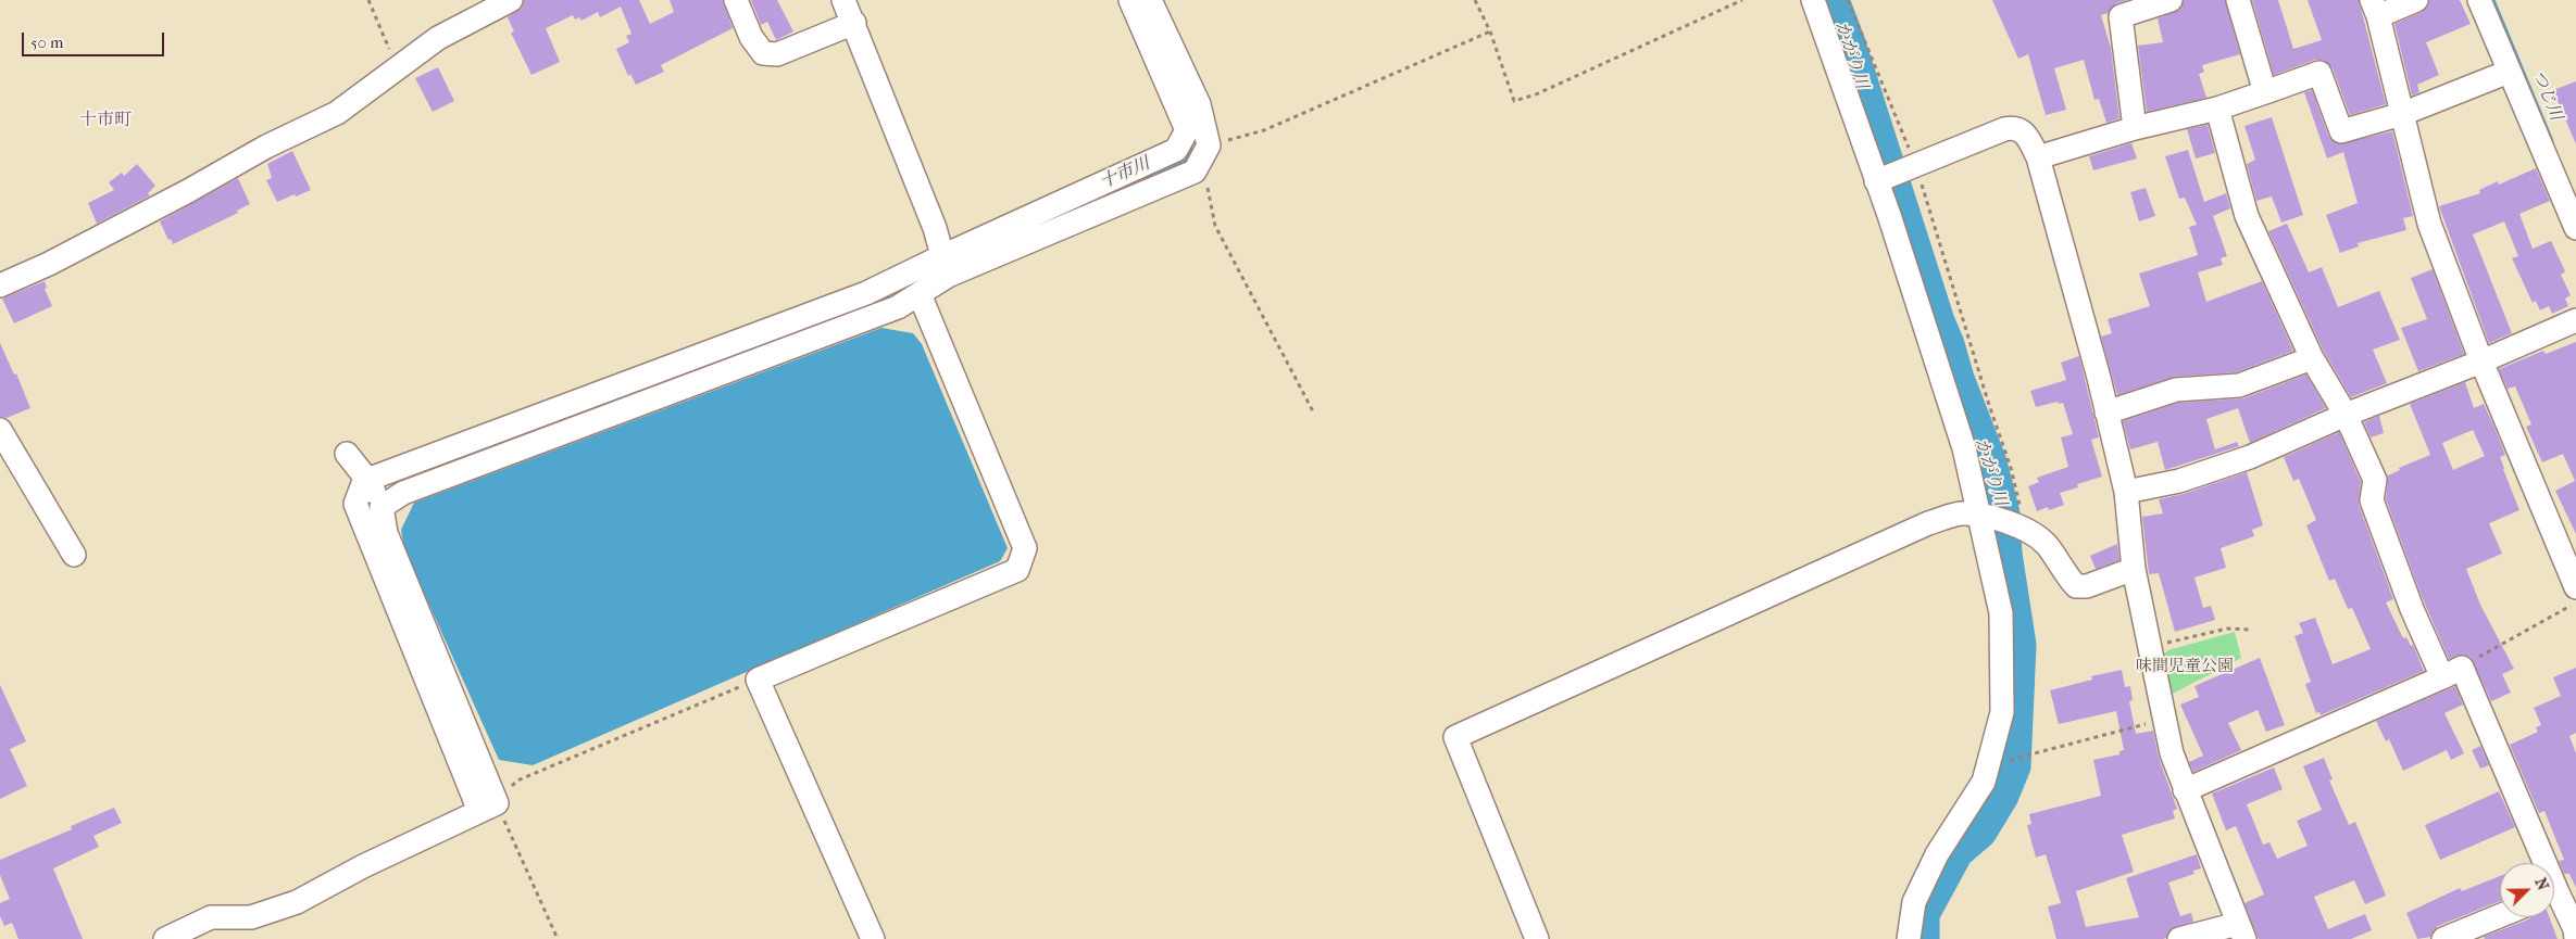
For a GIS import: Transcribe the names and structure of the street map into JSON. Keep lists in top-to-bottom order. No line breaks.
{"districts":["十市町"],"water":["かがり川","つじ川","十市川"],"parks":["味間児童公園"],"scale_bar":"50 m","north":"top right"}
